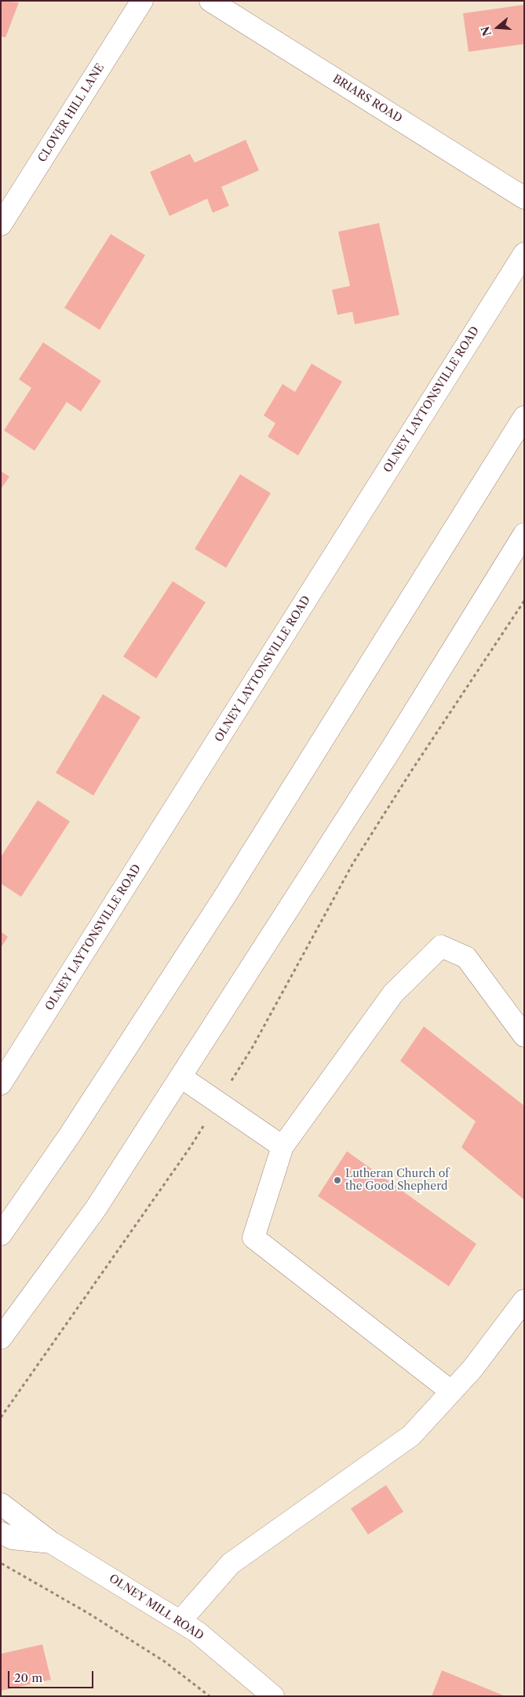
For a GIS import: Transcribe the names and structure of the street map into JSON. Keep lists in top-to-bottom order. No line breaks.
{"streets":{"main road":["BRIARS ROAD","CLOVER HILL LANE","OLNEY LAYTONSVILLE ROAD","OLNEY MILL ROAD"]},"places":["Lutheran Church of the Good Shepherd"],"scale_bar":"20 m","north":"left"}
